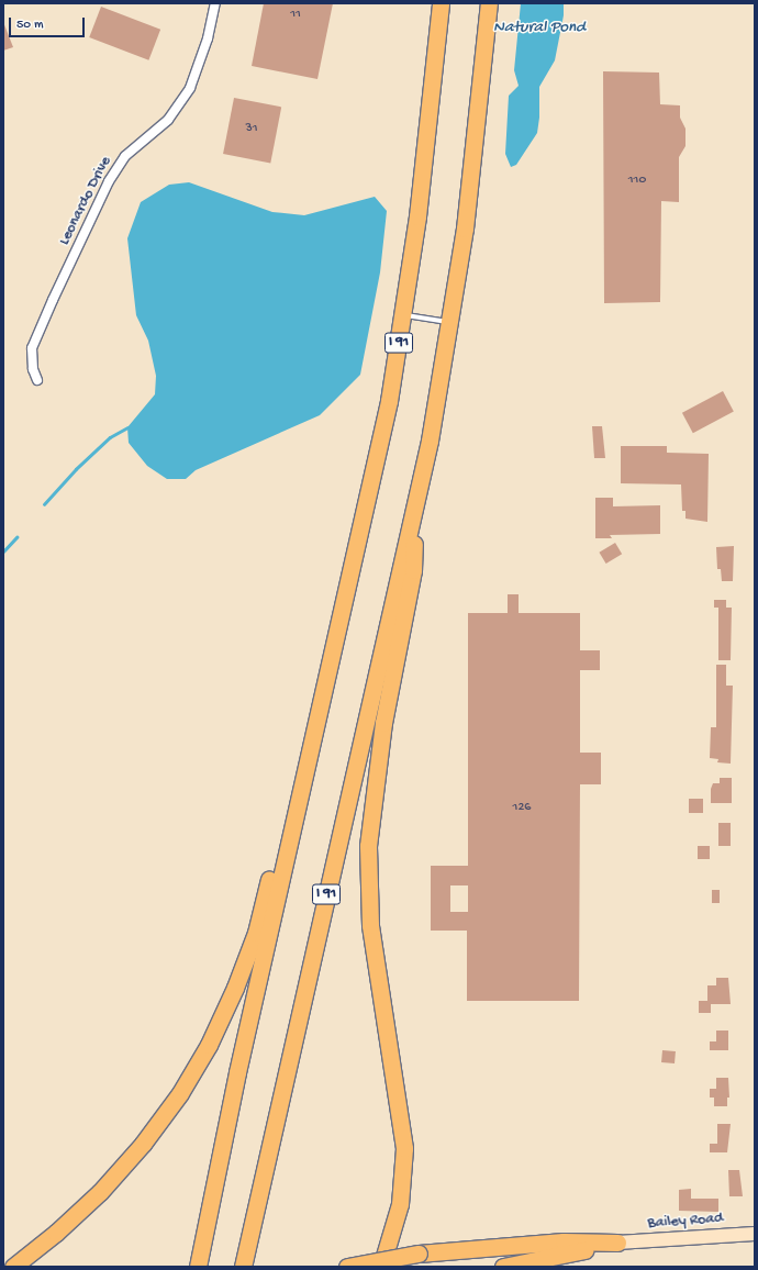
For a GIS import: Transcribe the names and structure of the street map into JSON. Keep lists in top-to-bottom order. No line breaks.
{"streets":{"highway":["I 91"],"main road":["Bailey Road"],"street":["Leonardo Drive"]},"water":["Natural Pond"],"house_numbers":["11","31","110","126"],"scale_bar":"50 m"}
